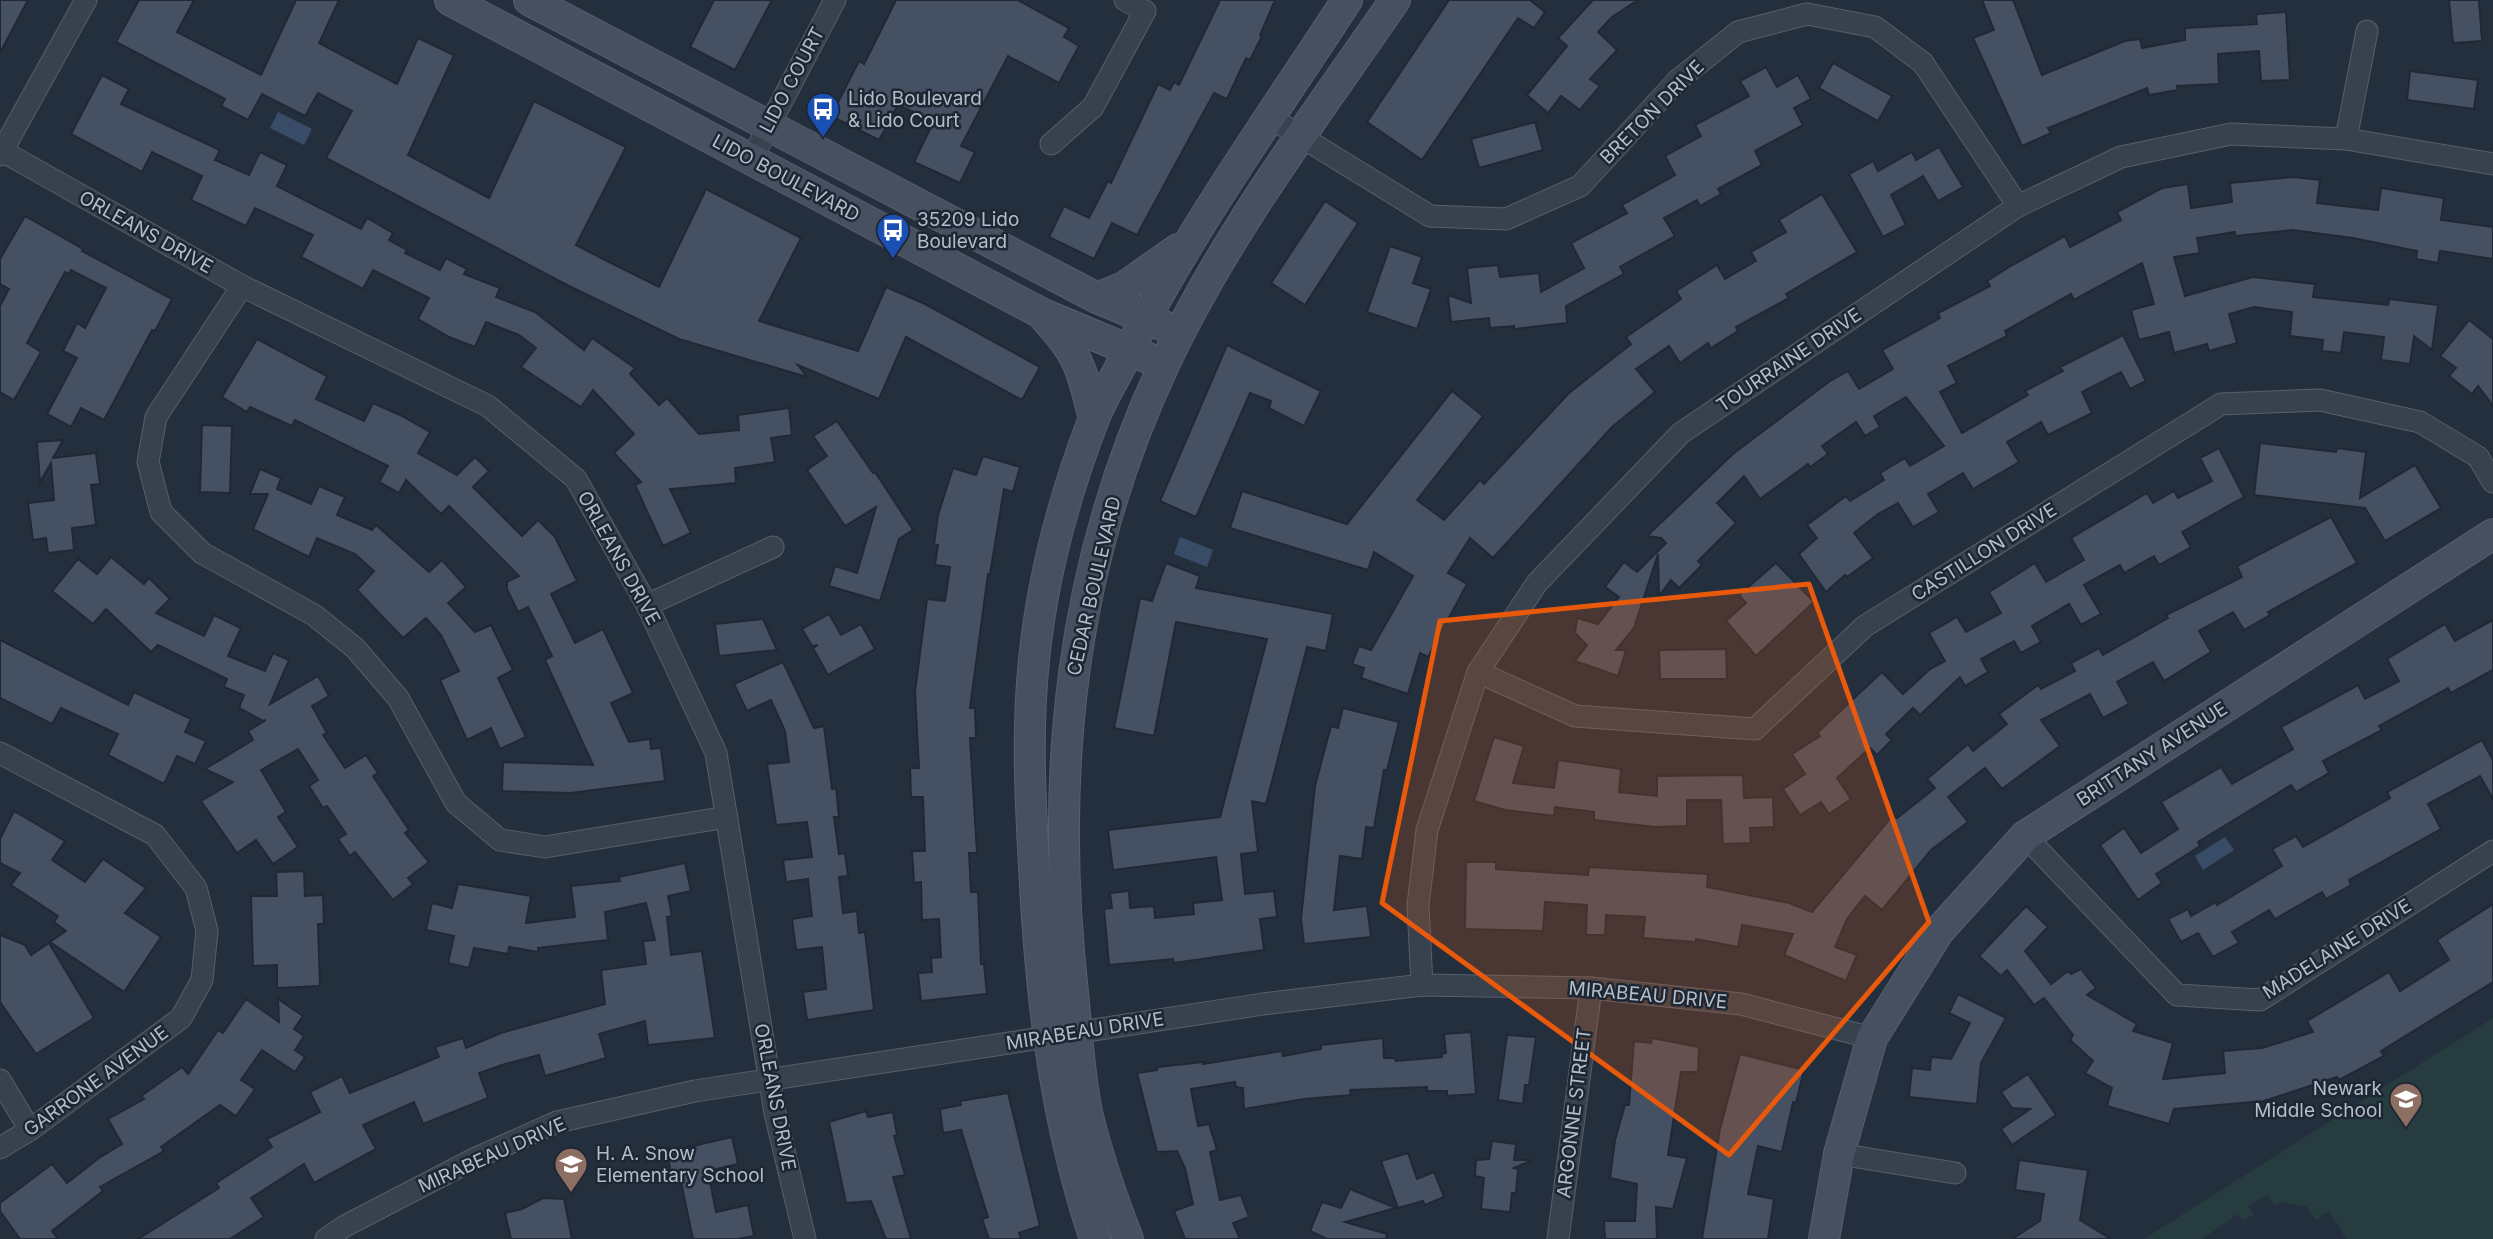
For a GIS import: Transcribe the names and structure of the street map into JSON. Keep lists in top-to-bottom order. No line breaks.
{"streets":{"street":["LIDO COURT","BRETON DRIVE","LIDO BOULEVARD","ORLEANS DRIVE","TOURRAINE DRIVE","CASTILLON DRIVE","CEDAR BOULEVARD","BRITTANY AVENUE","MADELAINE DRIVE","MIRABEAU DRIVE","GARRONE AVENUE","ARGONNE STREET"]},"crossings":[["LIDO COURT","LIDO BOULEVARD"],["BRETON DRIVE","TOURRAINE DRIVE"],["BRETON DRIVE","CEDAR BOULEVARD"],["LIDO BOULEVARD","CEDAR BOULEVARD"],["ORLEANS DRIVE","MIRABEAU DRIVE"],["TOURRAINE DRIVE","CASTILLON DRIVE"],["TOURRAINE DRIVE","MIRABEAU DRIVE"],["CEDAR BOULEVARD","MIRABEAU DRIVE"],["BRITTANY AVENUE","MADELAINE DRIVE"],["BRITTANY AVENUE","MIRABEAU DRIVE"],["MIRABEAU DRIVE","ARGONNE STREET"]],"places":{"bus stop":["Lido Boulevard & Lido Court","35209 Lido Boulevard"],"school or university":["Newark Middle School","H. A. Snow Elementary School"]}}
